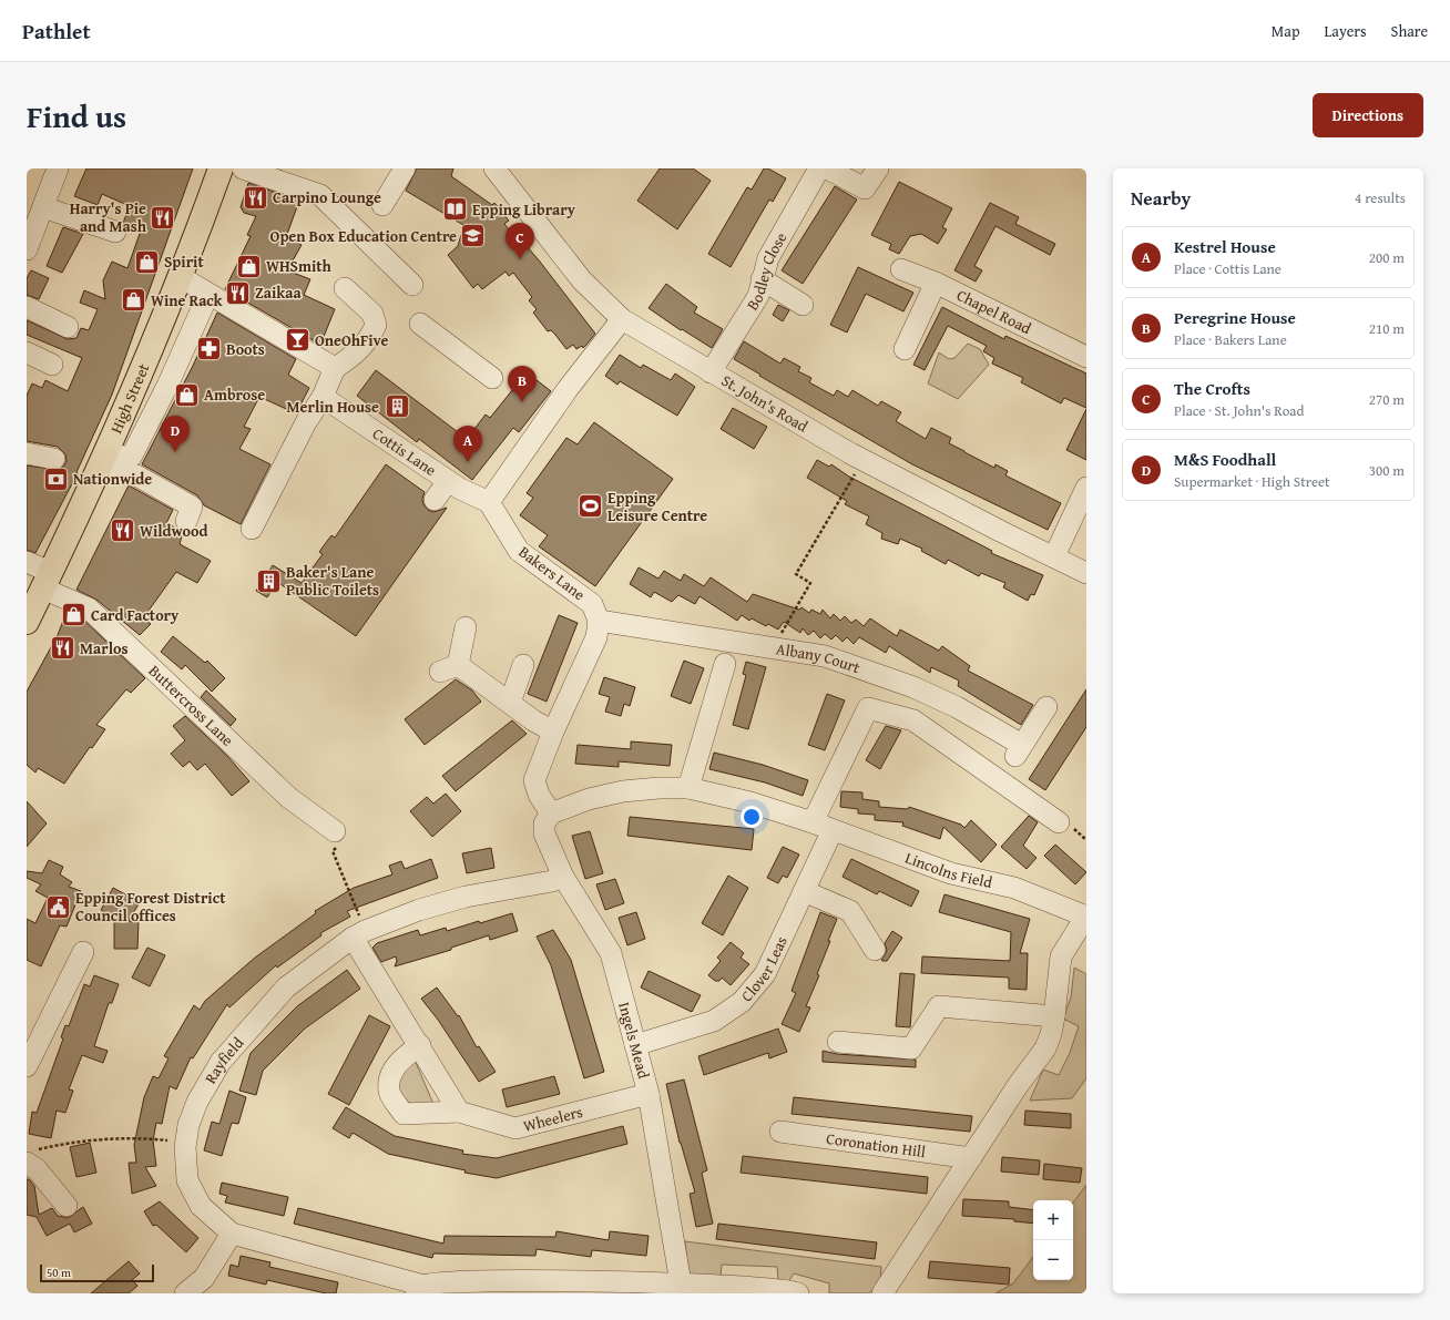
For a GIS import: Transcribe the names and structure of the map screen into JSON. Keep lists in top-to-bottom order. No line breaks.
{"streets":{"main road":["High Street"],"street":["Bodley Close","Chapel Road","St. John's Road","Cottis Lane","Bakers Lane","Albany Court","Buttercross Lane","Lincolns Field","Clover Leas","Ingels Mead","Rayfield","Wheelers","Coronation Hill"]},"crossings":[["Bodley Close","St. John's Road"],["High Street","Buttercross Lane"],["Cottis Lane","Bakers Lane"],["Bakers Lane","Albany Court"],["Lincolns Field","Clover Leas"],["Lincolns Field","Ingels Mead"],["Clover Leas","Ingels Mead"],["Ingels Mead","Rayfield"],["Ingels Mead","Wheelers"]],"places":{"restaurant":["Carpino Lounge","Harry's Pie and Mash","Zaikaa","Wildwood","Marlos"],"library":["Epping Library"],"school or university":["Open Box Education Centre"],"shop":["Spirit","WHSmith","Wine Rack","Ambrose","Card Factory"],"bar":["OneOhFive"],"pharmacy":["Boots"],"building":["Merlin House","Baker's Lane Public Toilets"],"bank":["Nationwide"],"sports":["Epping Leisure Centre"],"public building":["Epping Forest District Council offices"]},"scale_bar":"50 m","page":{"header":"Pathlet","nav":["Map","Layers","Share"],"title":"Find us","buttons":"Directions","heading":["Nearby","4 results"],"pins":["C","B","D","A"],"list":[{"mark":"A","name":"Kestrel House","note":"Place · Cottis Lane","value":"200 m"},{"mark":"B","name":"Peregrine House","note":"Place · Bakers Lane","value":"210 m"},{"mark":"C","name":"The Crofts","note":"Place · St. John's Road","value":"270 m"},{"mark":"D","name":"M&S Foodhall","note":"Supermarket · High Street","value":"300 m"}],"map_buttons":["+","−"],"scale":"50 m"}}
